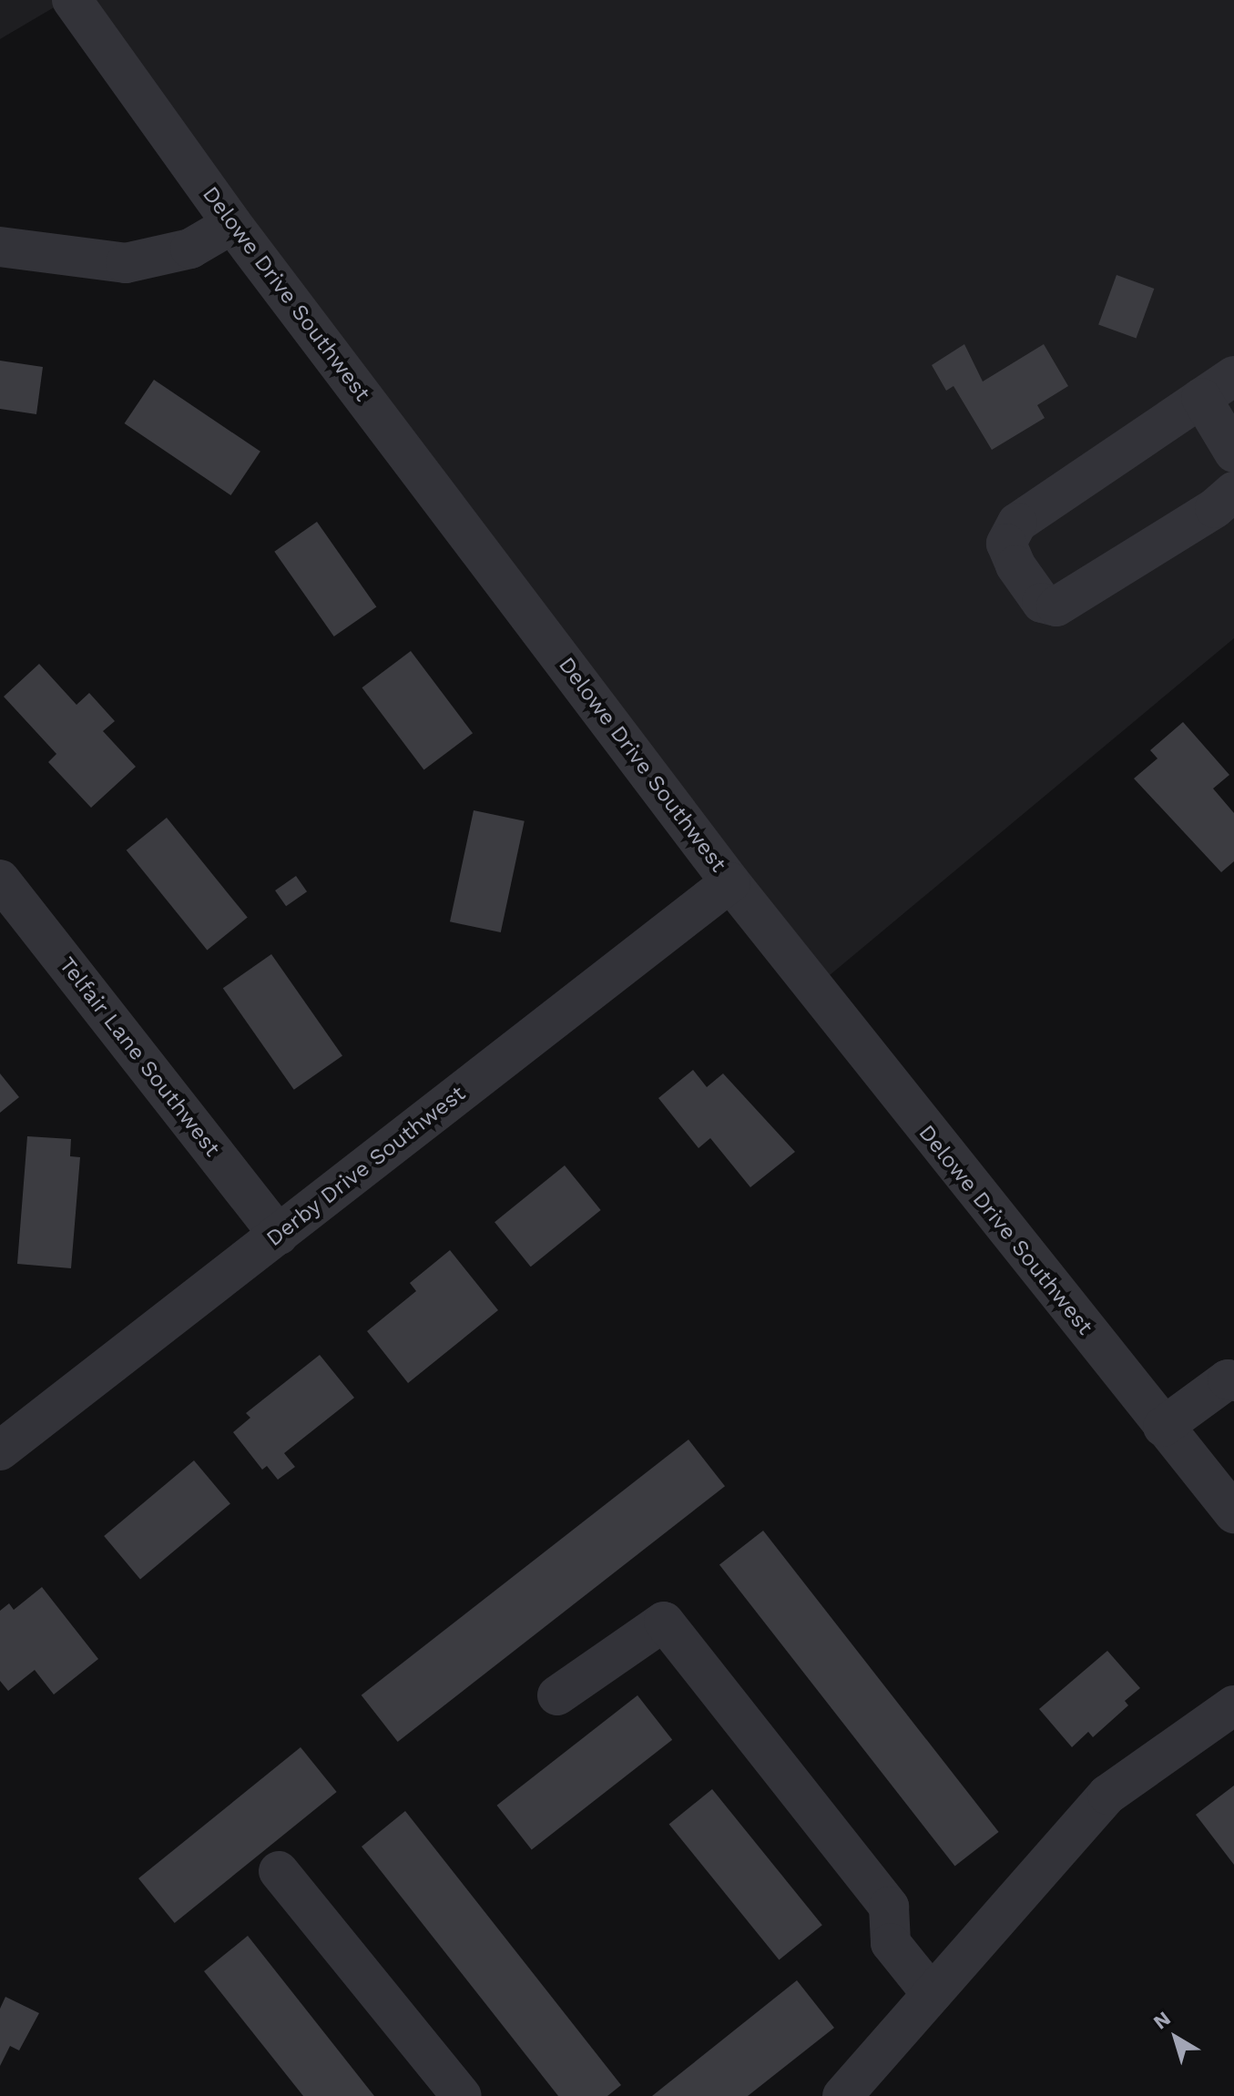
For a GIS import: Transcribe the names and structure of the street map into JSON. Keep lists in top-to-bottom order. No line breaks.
{"streets":{"street":["Delowe Drive Southwest","Telfair Lane Southwest","Derby Drive Southwest"]},"crossings":[["Delowe Drive Southwest","Derby Drive Southwest"],["Telfair Lane Southwest","Derby Drive Southwest"]],"north":"top left"}
